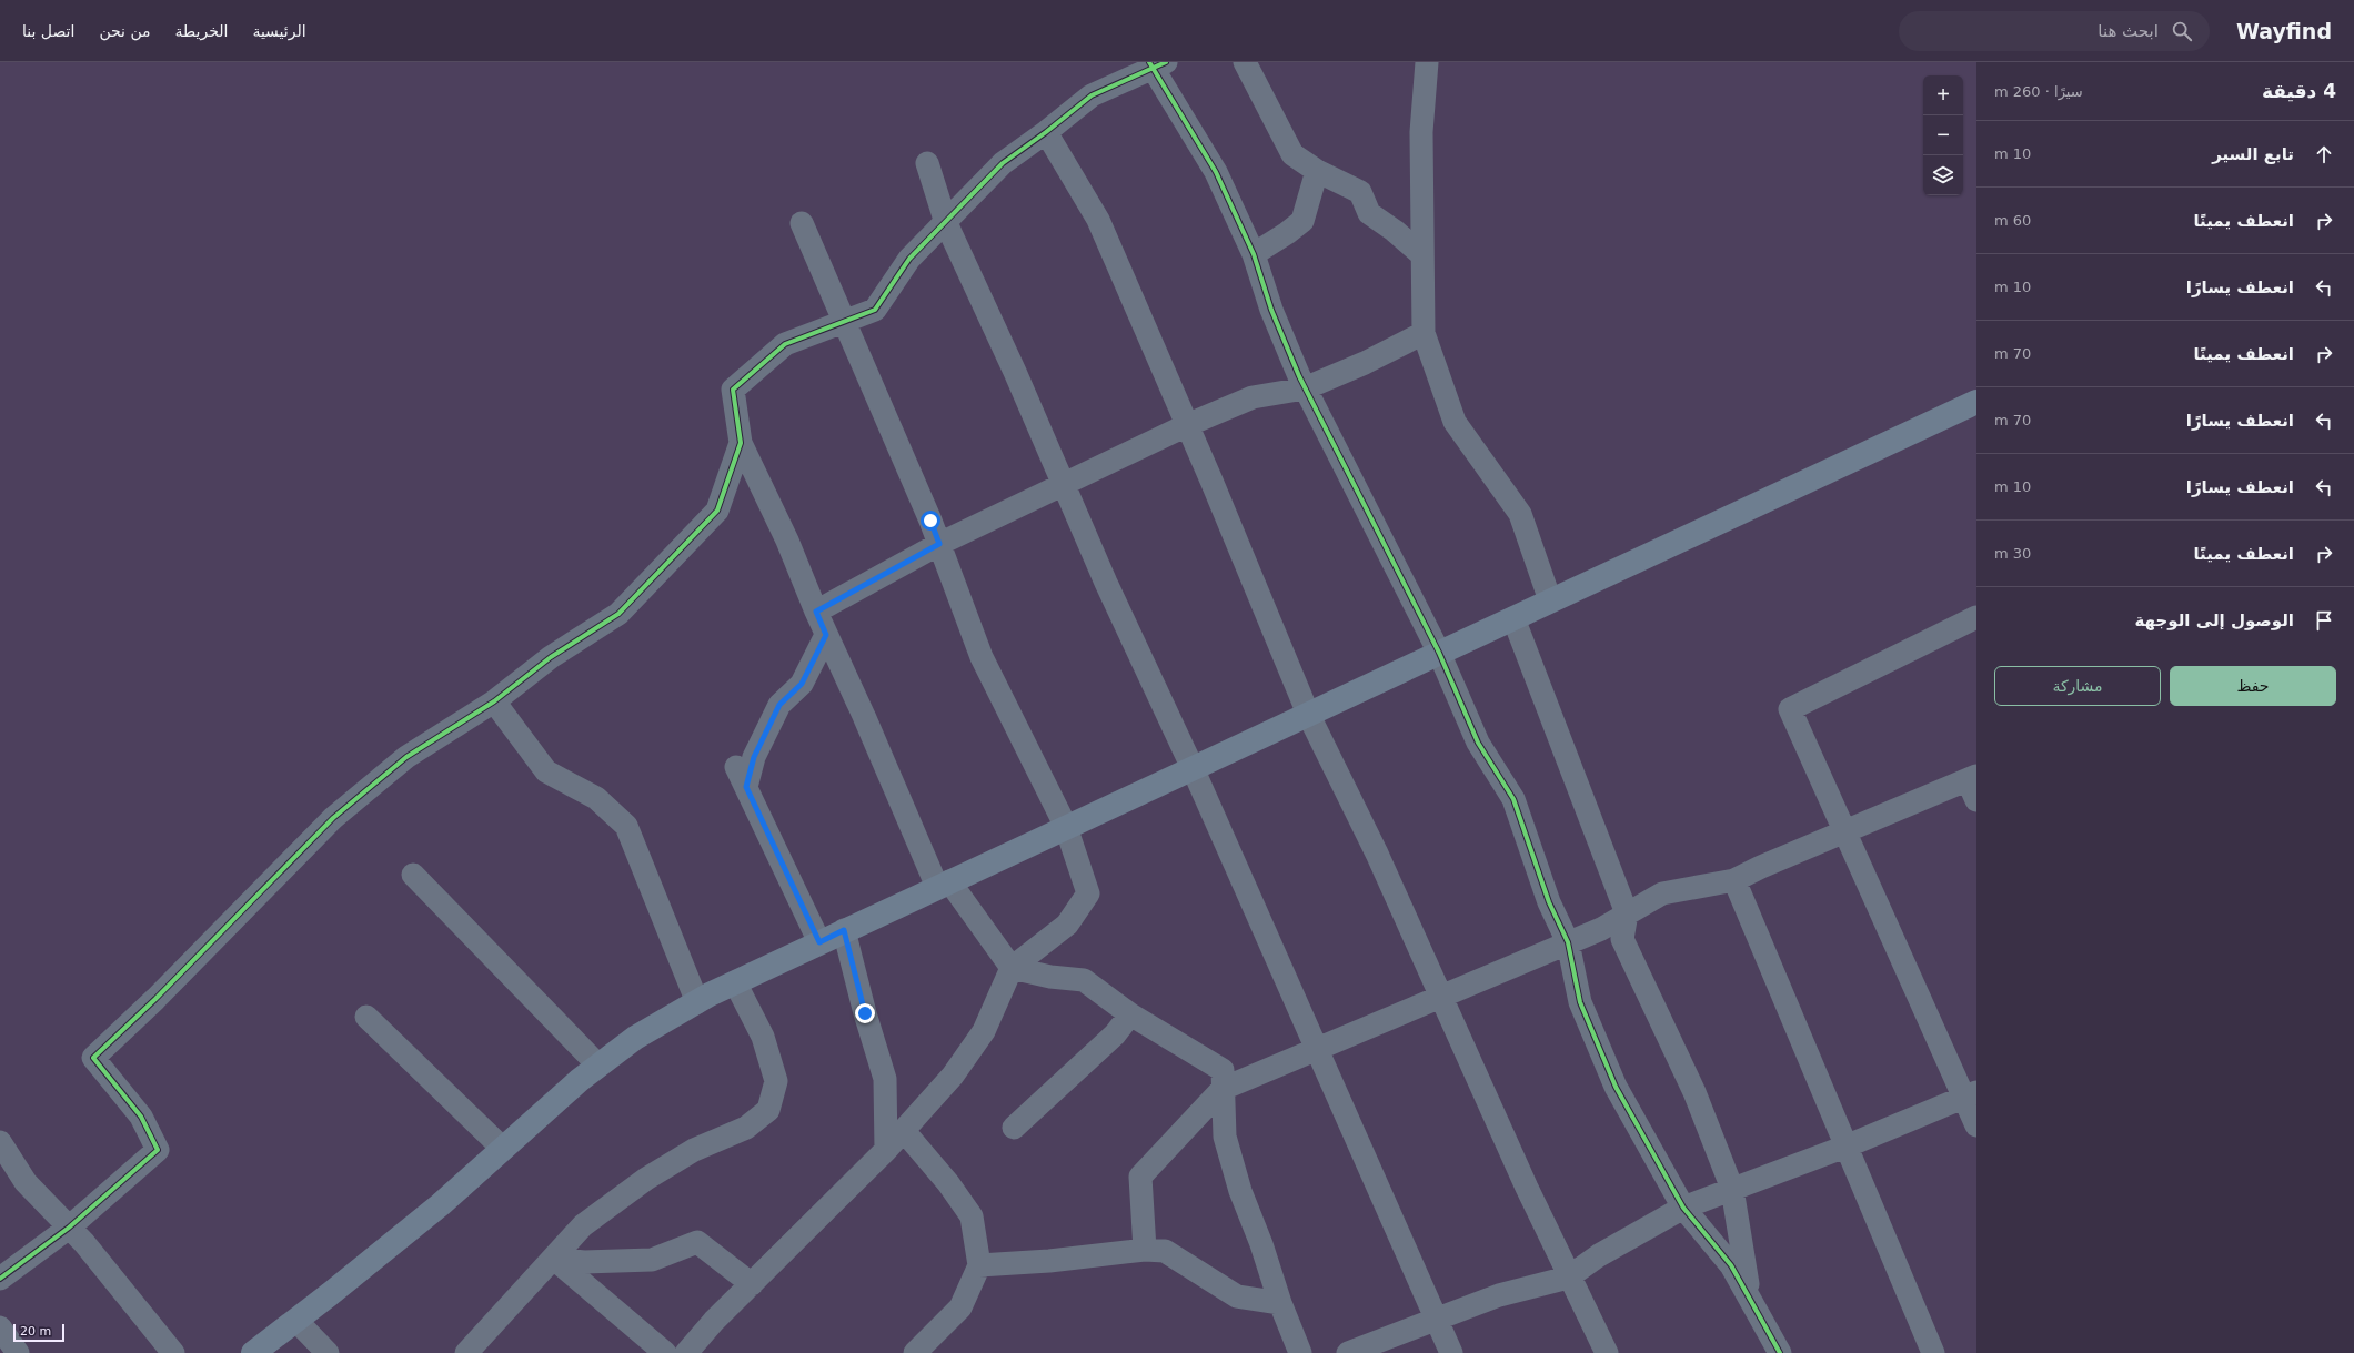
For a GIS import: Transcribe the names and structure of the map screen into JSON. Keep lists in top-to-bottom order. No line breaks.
{"scale_bar":"20 m","page":{"header":"Wayfind","search":"ابحث هنا","nav":["الرئيسية","الخريطة","من نحن","اتصل بنا"],"heading":["4 دقيقة","سيرًا · 260 m"],"map_buttons":["+","−"],"list":[["تابع السير","10 m"],["انعطف يمينًا","60 m"],["انعطف يسارًا","10 m"],["انعطف يمينًا","70 m"],["انعطف يسارًا","70 m"],["انعطف يسارًا","10 m"],["انعطف يمينًا","30 m"],"الوصول إلى الوجهة"],"buttons":["حفظ","مشاركة"],"scale":"20 m"}}
